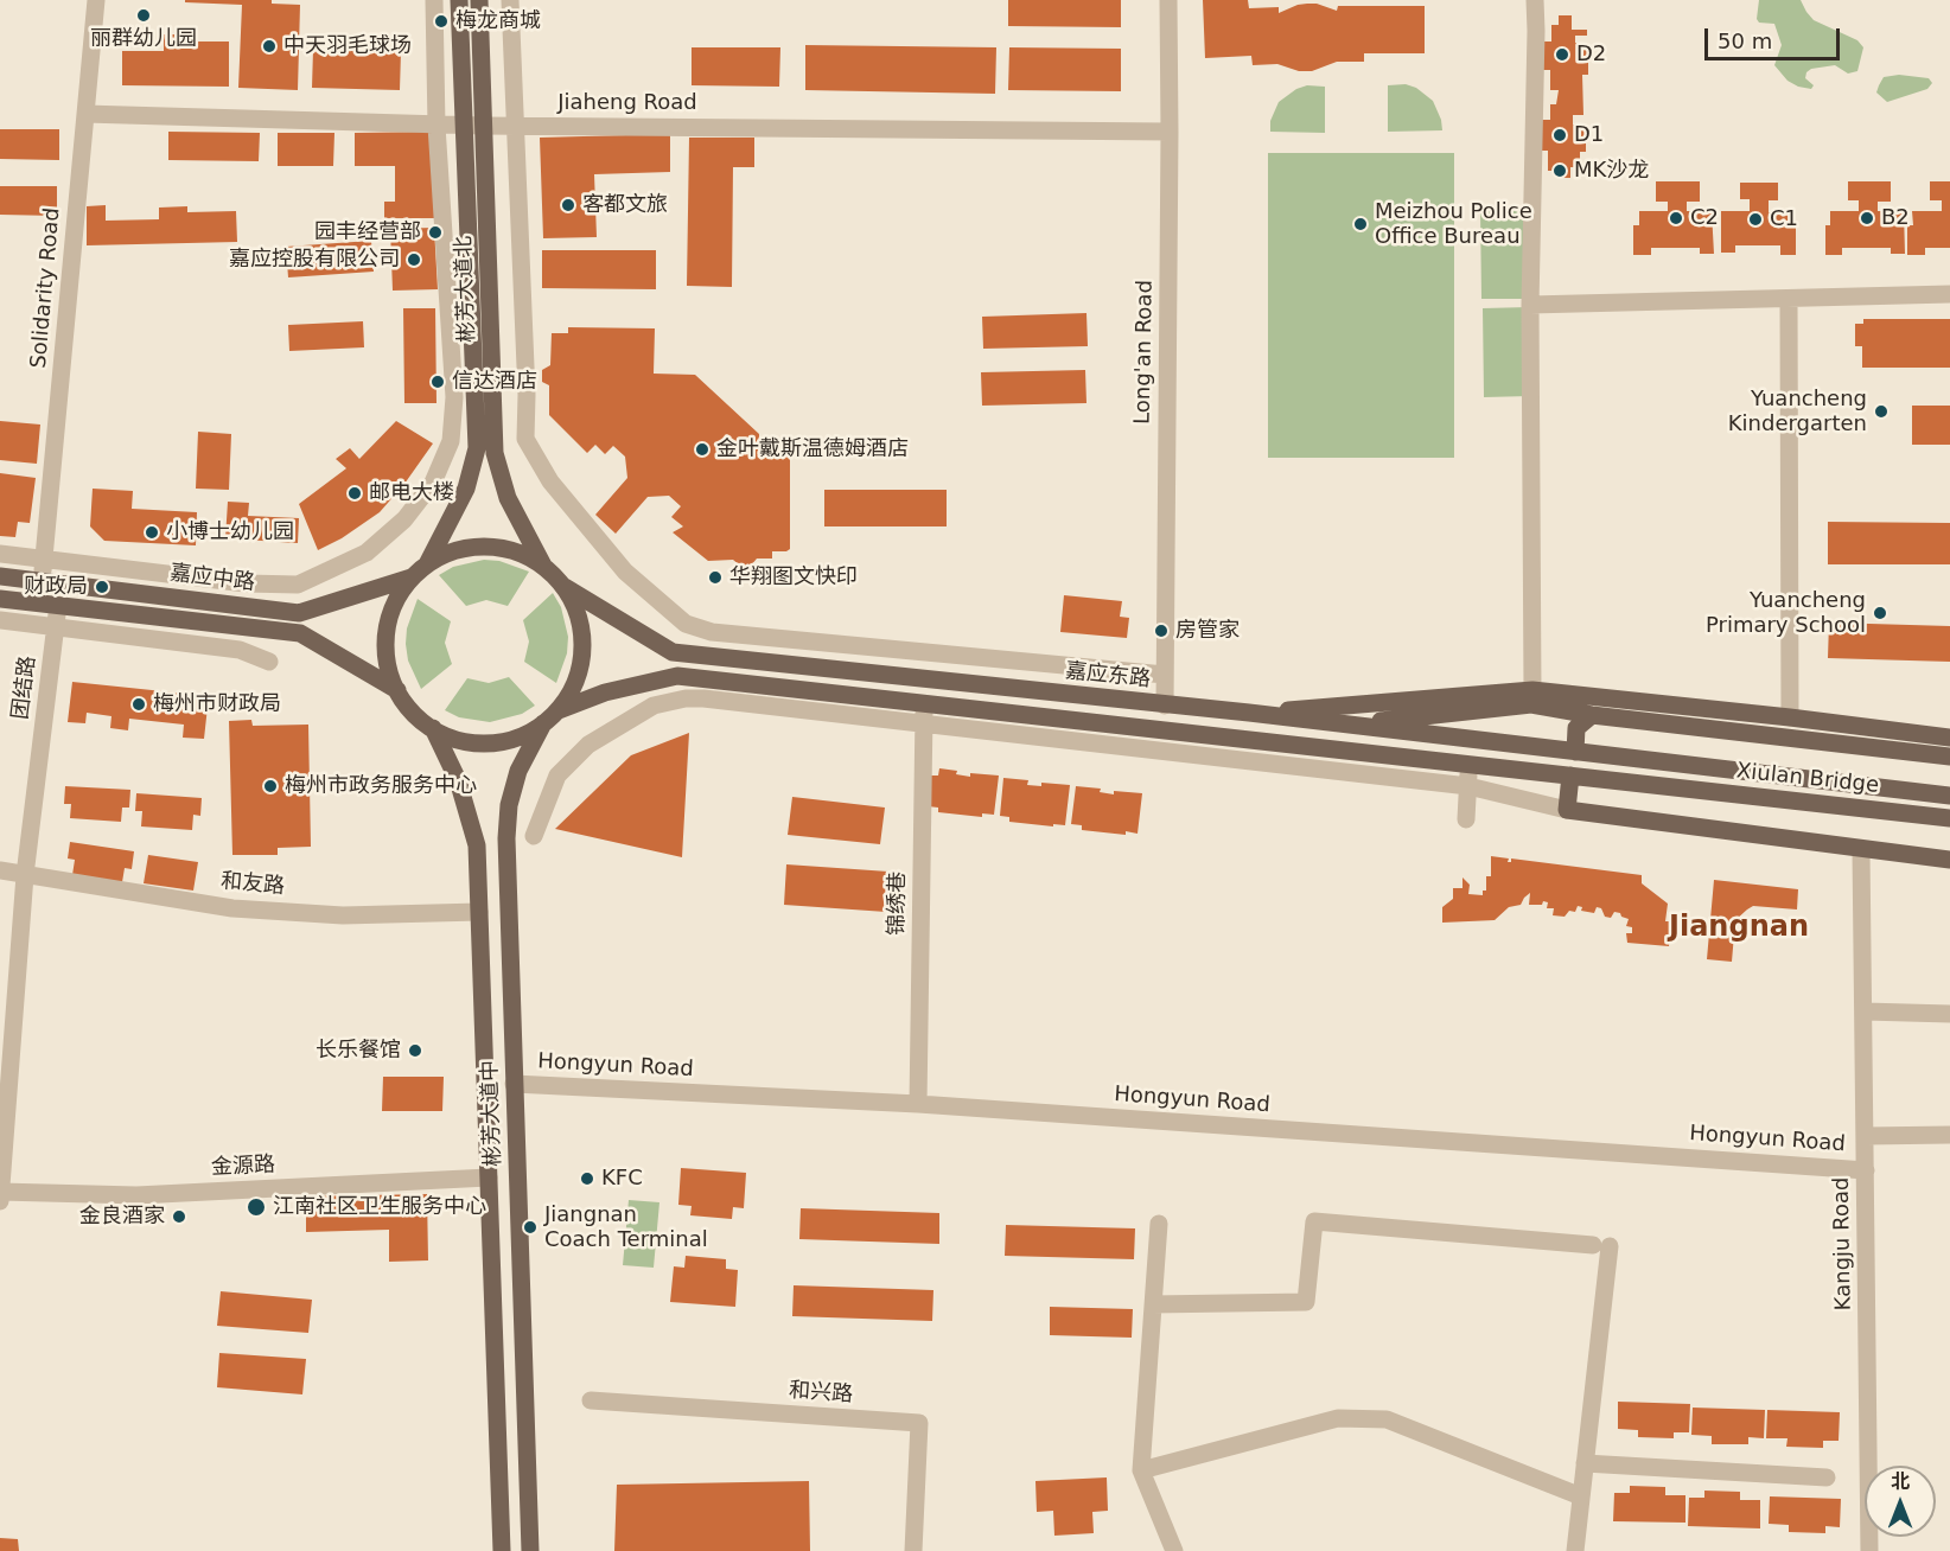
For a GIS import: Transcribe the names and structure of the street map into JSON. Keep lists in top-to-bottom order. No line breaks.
{"streets":{"main road":["彬芳大道北","嘉应中路","嘉应东路","Xiulan Bridge","彬芳大道中"],"street":["Jiaheng Road","Solidarity Road","Long'an Road","团结路","和友路","锦绣巷","Hongyun Road","金源路","Kangju Road","和兴路"]},"crossings":[["Jiaheng Road","Solidarity Road"],["Jiaheng Road","彬芳大道北"],["Jiaheng Road","Long'an Road"],["Solidarity Road","嘉应中路"],["彬芳大道北","嘉应中路"],["彬芳大道北","嘉应东路"],["彬芳大道北","彬芳大道中"],["Long'an Road","嘉应东路"],["嘉应中路","嘉应东路"],["嘉应中路","团结路"],["嘉应中路","彬芳大道中"],["嘉应东路","Xiulan Bridge"],["嘉应东路","彬芳大道中"],["团结路","和友路"],["团结路","金源路"],["和友路","彬芳大道中"],["锦绣巷","Hongyun Road"],["Hongyun Road","彬芳大道中"],["Hongyun Road","Kangju Road"],["彬芳大道中","金源路"]],"districts":["Jiangnan"],"places":["丽群幼儿园","梅龙商城","中天羽毛球场","D2","D1","MK沙龙","客都文旅","C2","B2","C1","Meizhou Police Office Bureau","园丰经营部","嘉应控股有限公司","信达酒店","Yuancheng Kindergarten","金叶戴斯温德姆酒店","邮电大楼","小博士幼儿园","华翔图文快印","财政局","Yuancheng Primary School","房管家","梅州市财政局","梅州市政务服务中心","长乐餐馆","KFC","江南社区卫生服务中心","金良酒家","Jiangnan Coach Terminal"],"scale_bar":"50 m","north":"top"}
